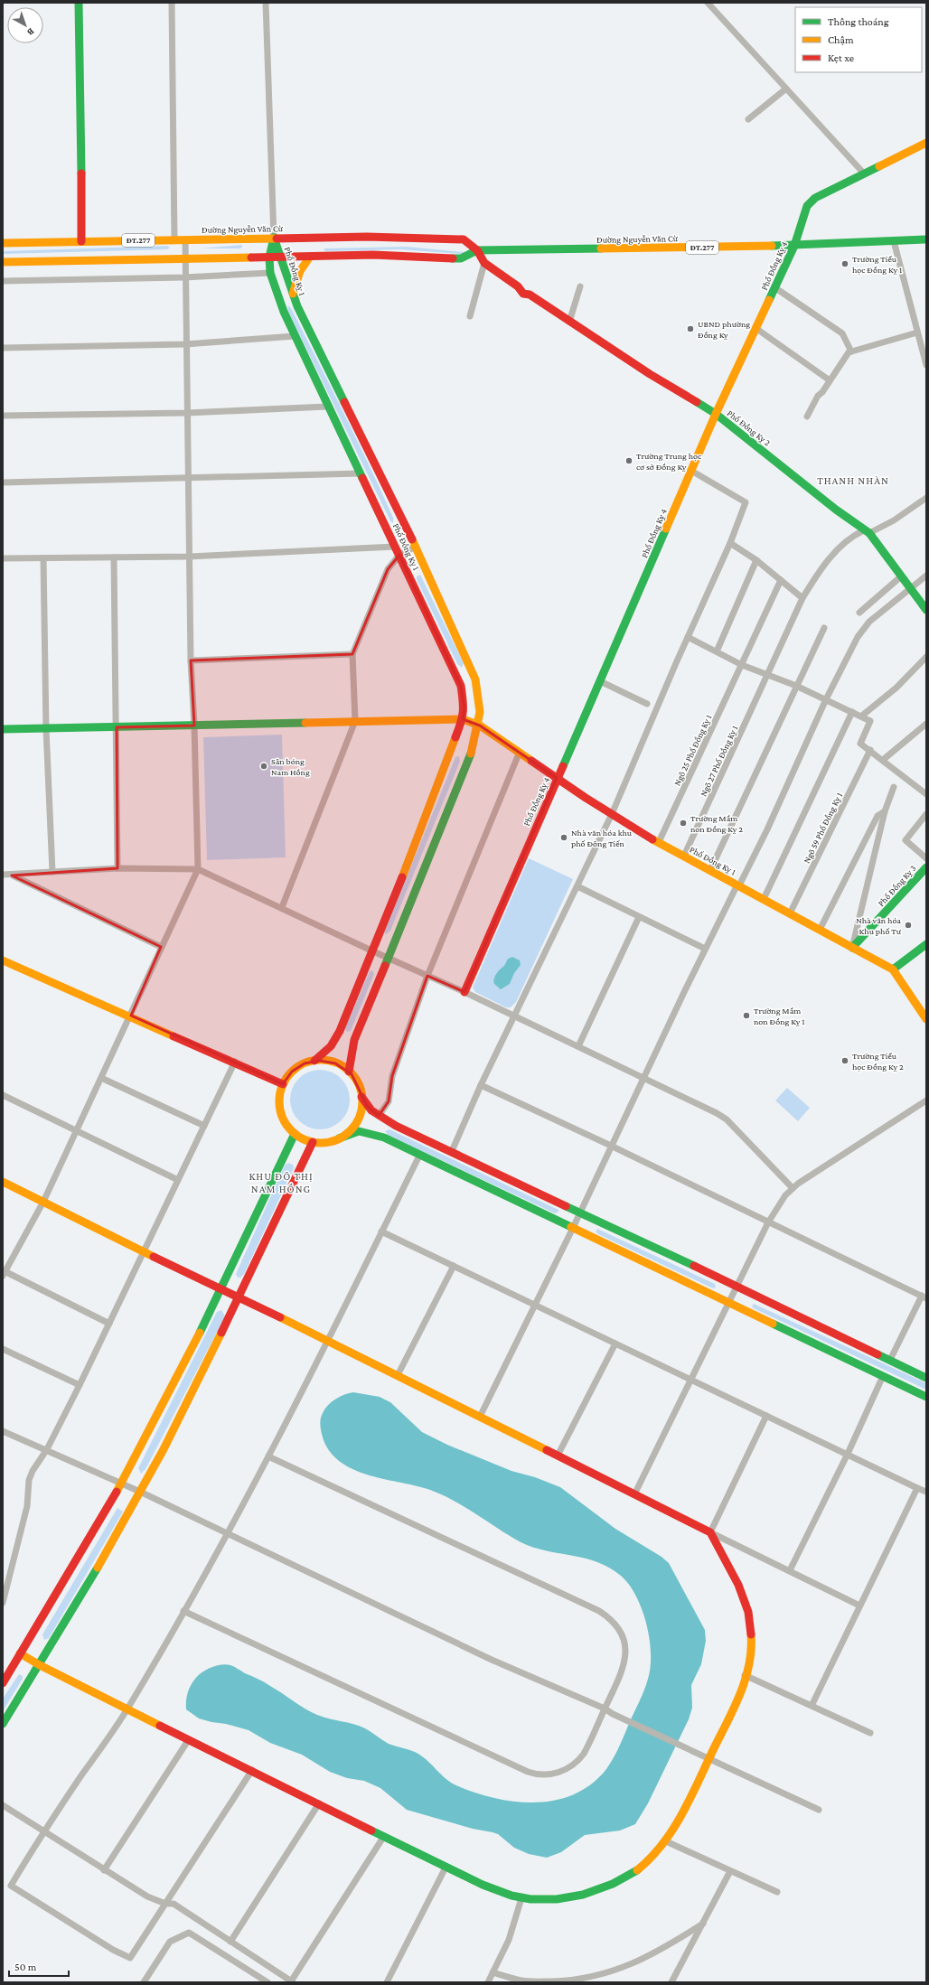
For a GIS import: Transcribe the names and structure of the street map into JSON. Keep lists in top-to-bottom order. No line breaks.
{"streets":{"main road":["Đường Nguyễn Văn Cừ","ĐT.277","Phố Đồng Kỵ 4","Phố Đồng Kỵ 1","Phố Đồng Kỵ 2","Phố Đồng Kỵ 3"],"street":["Ngõ 25 Phố Đồng Kỵ 1","Ngõ 27 Phố Đồng Kỵ 1","Ngõ 59 Phố Đồng Kỵ 1"]},"crossings":[["Đường Nguyễn Văn Cừ","Phố Đồng Kỵ 4"],["Đường Nguyễn Văn Cừ","Phố Đồng Kỵ 1"],["Đường Nguyễn Văn Cừ","Phố Đồng Kỵ 2"],["Phố Đồng Kỵ 4","Phố Đồng Kỵ 1"],["Phố Đồng Kỵ 4","Phố Đồng Kỵ 2"],["Phố Đồng Kỵ 1","Ngõ 25 Phố Đồng Kỵ 1"],["Phố Đồng Kỵ 1","Ngõ 27 Phố Đồng Kỵ 1"],["Phố Đồng Kỵ 1","Ngõ 59 Phố Đồng Kỵ 1"],["Phố Đồng Kỵ 1","Phố Đồng Kỵ 3"],["Phố Đồng Kỵ 2","Ngõ 27 Phố Đồng Kỵ 1"]],"districts":["THANH NHÀN","KHU ĐÔ THỊ NAM HỒNG"],"places":["Trường Tiểu học Đồng Kỵ 1","UBND phường Đồng Kỵ","Trường Trung học cơ sở Đồng Kỵ","Sân bóng Nam Hồng","Trường Mầm non Đồng Kỵ 2","Nhà văn hóa khu phố Đông Tiến","Nhà văn hóa Khu phố Tư","Trường Mầm non Đồng Kỵ 1","Trường Tiểu học Đồng Kỵ 2"],"legend":["Thông thoáng","Chậm","Kẹt xe"],"scale_bar":"50 m","north":"bottom right"}
